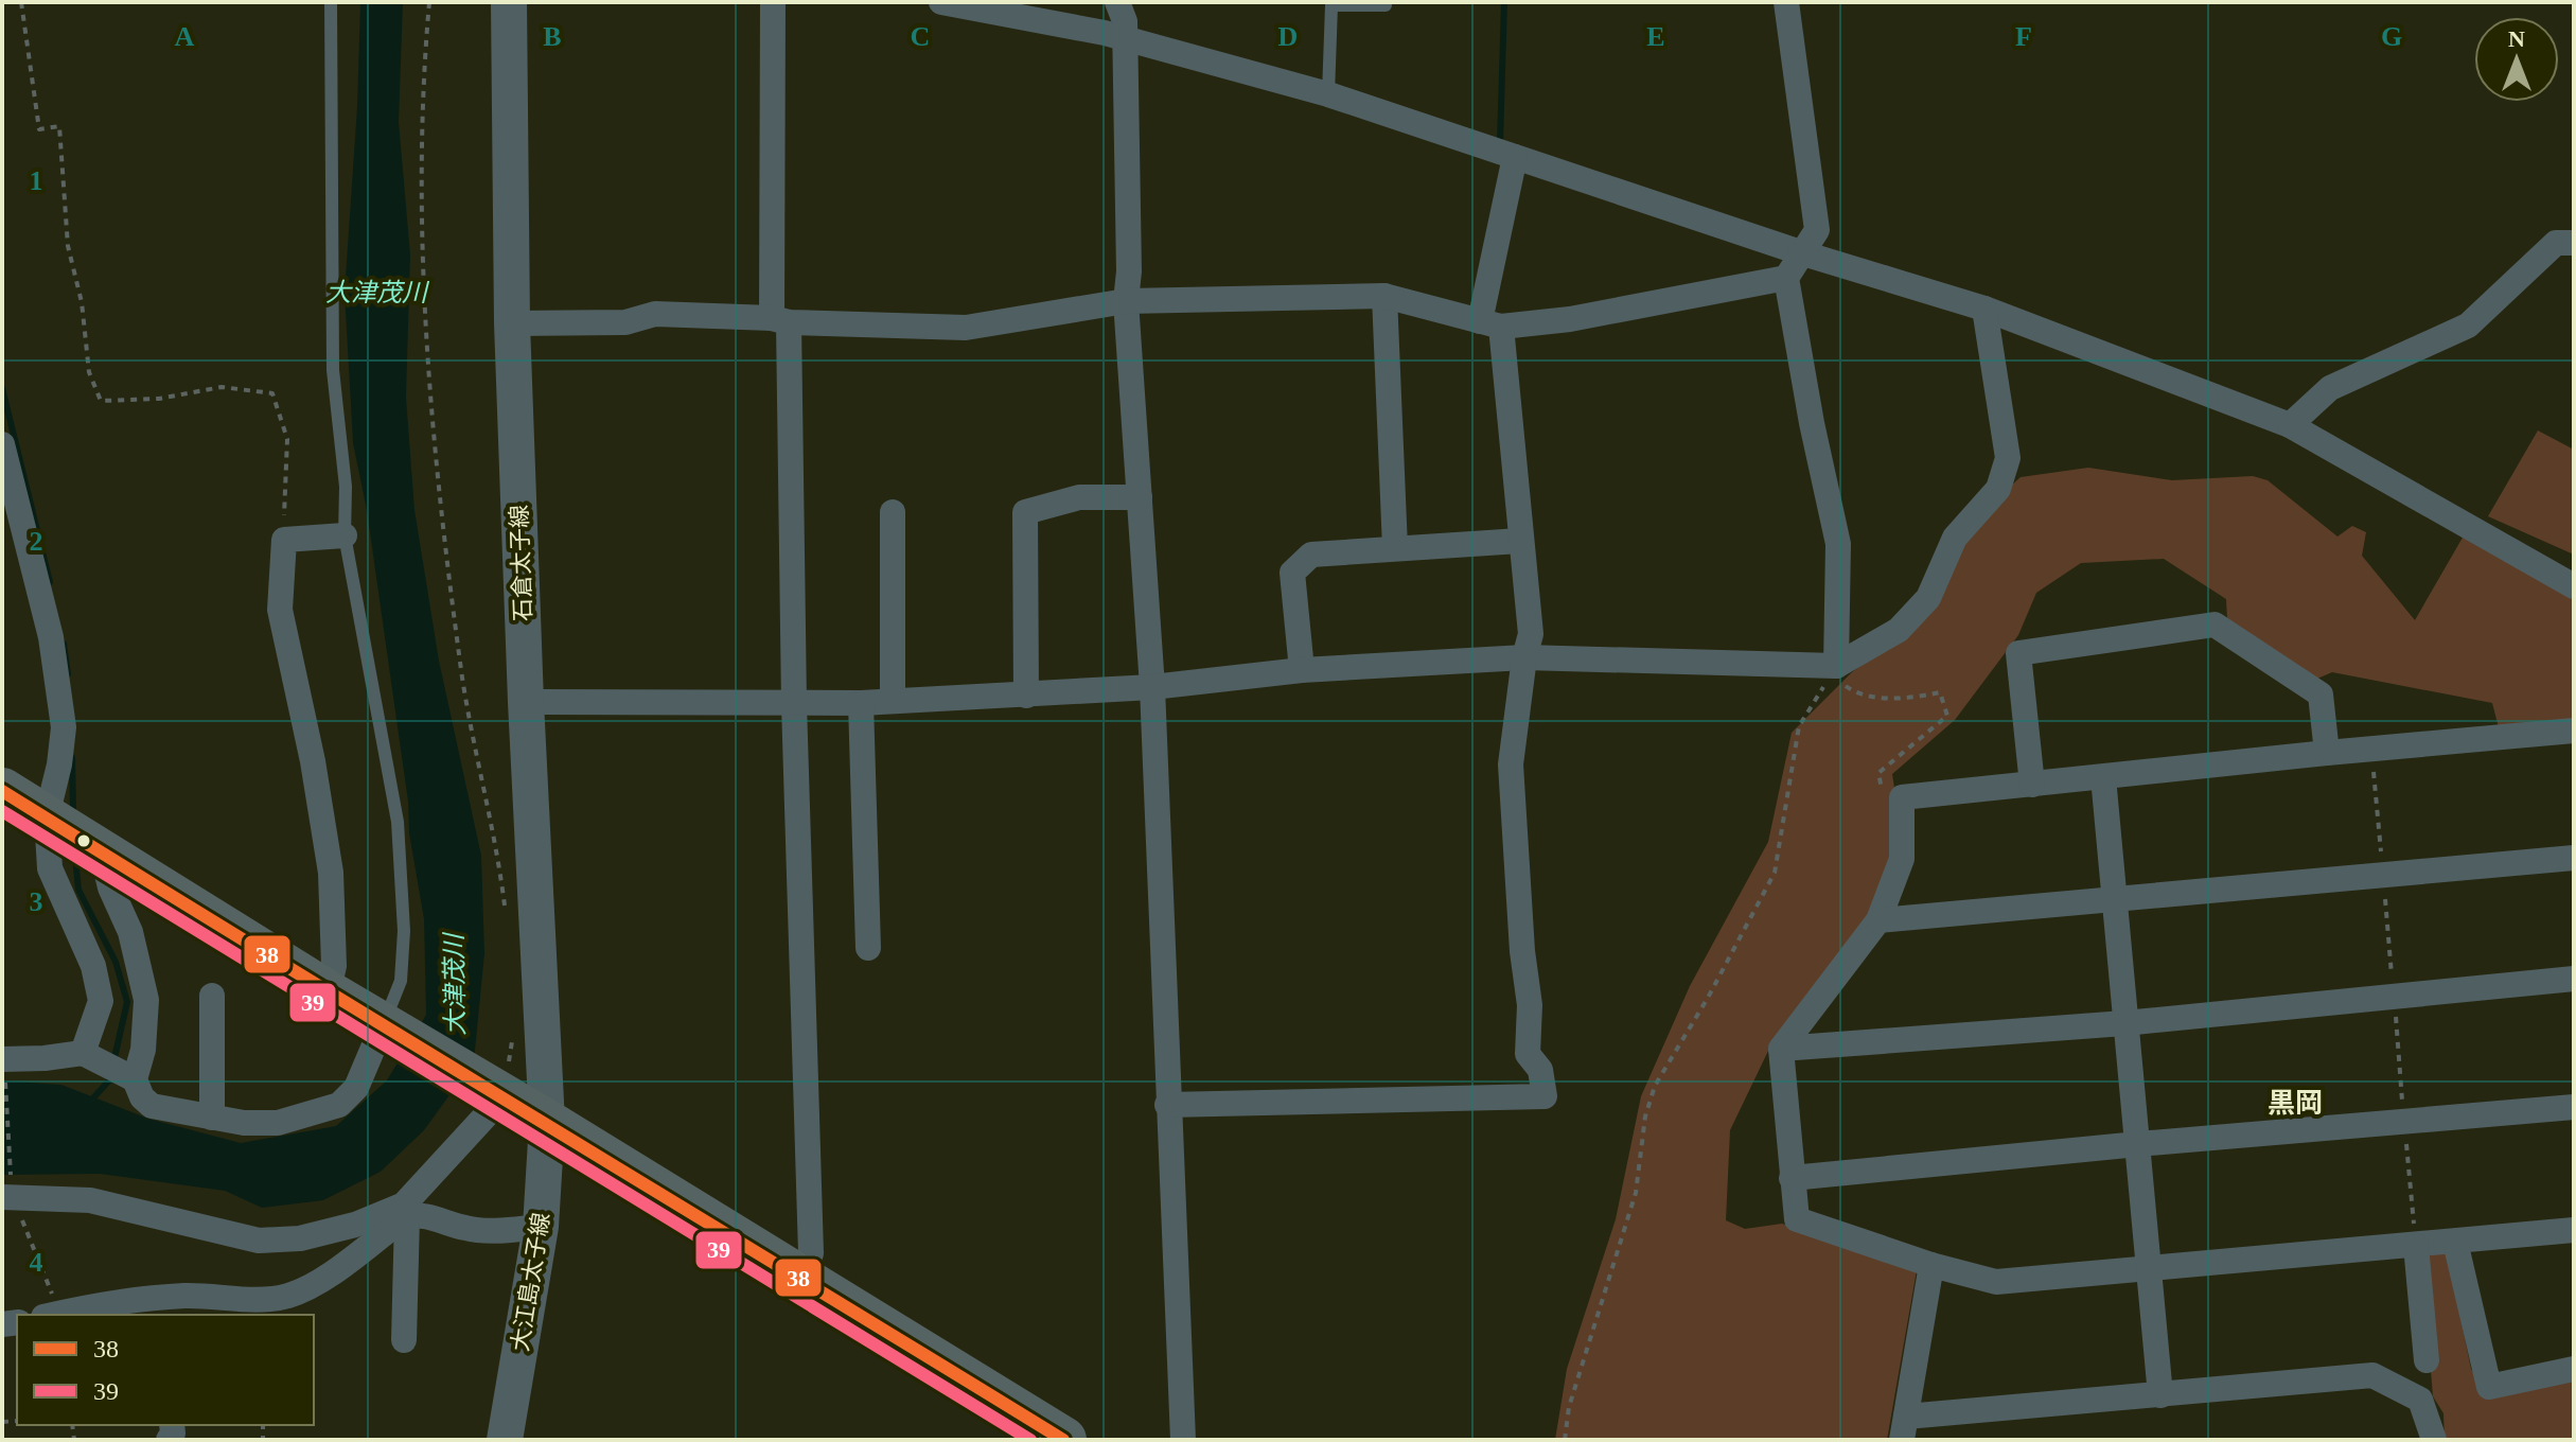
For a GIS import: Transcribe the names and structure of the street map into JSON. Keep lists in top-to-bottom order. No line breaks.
{"streets":{"main road":["石倉太子線","大江島太子線"]},"crossings":[["石倉太子線","大江島太子線"]],"districts":["黒岡"],"water":["大津茂川"],"lines":["transit line 38","transit line 39"],"legend":["38","39"],"north":"top","grid":{"columns":["A","B","C","D","E","F","G"],"rows":["1","2","3","4"]}}
